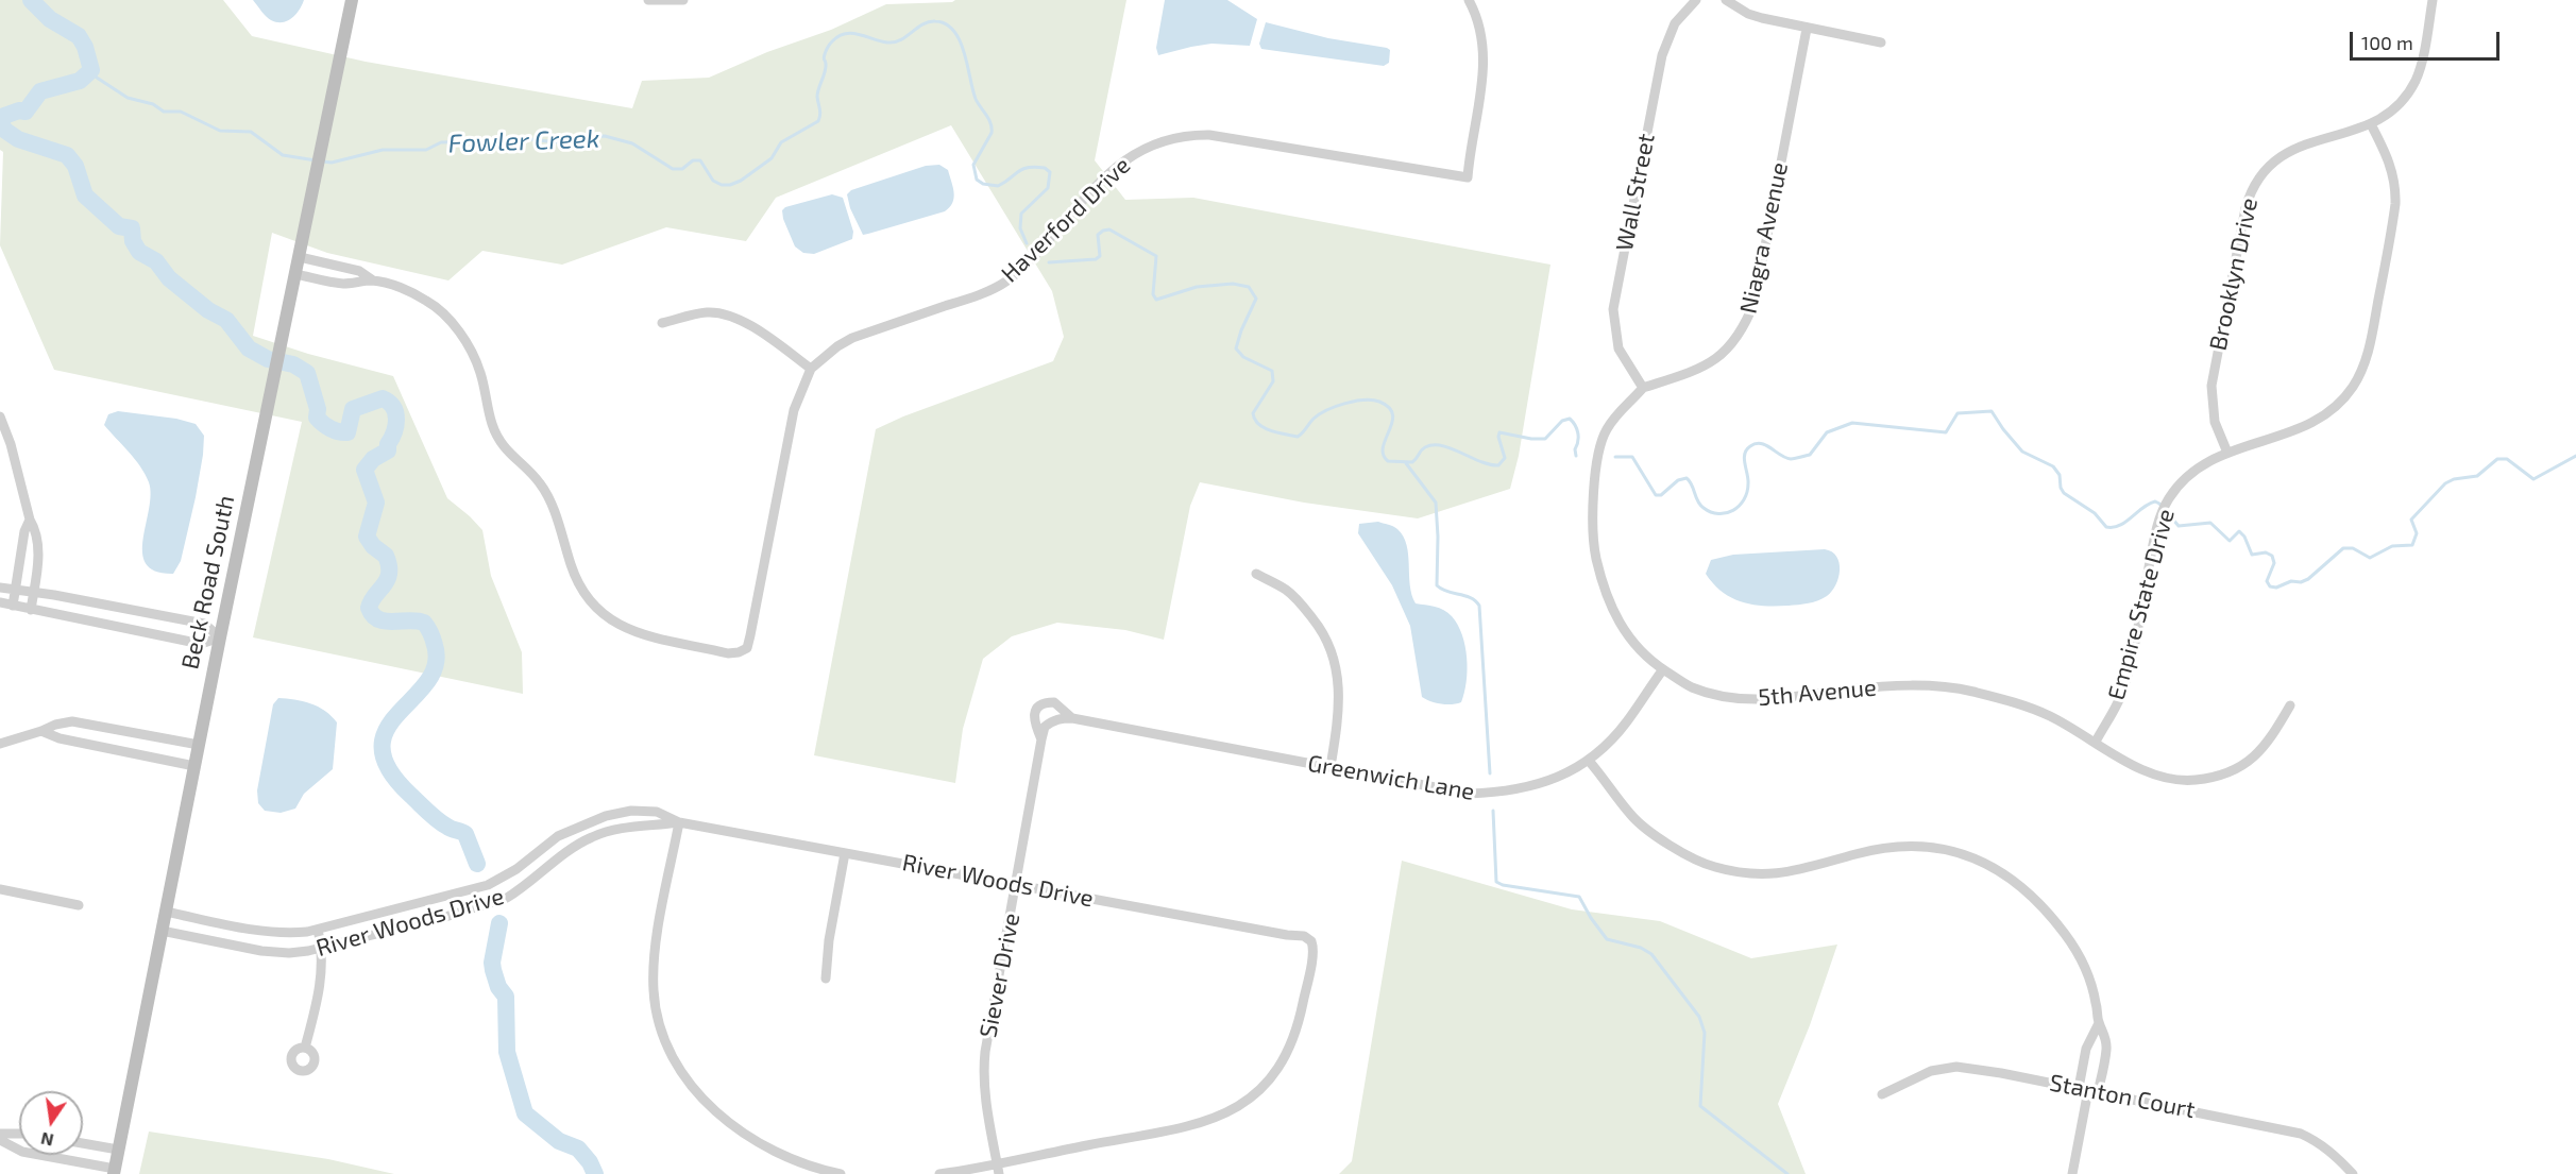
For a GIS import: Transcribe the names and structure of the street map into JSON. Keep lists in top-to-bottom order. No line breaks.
{"streets":{"main road":["Beck Road South"],"street":["Wall Street","Haverford Drive","Niagra Avenue","Brooklyn Drive","Empire State Drive","5th Avenue","Greenwich Lane","River Woods Drive","Siever Drive","Stanton Court"]},"crossings":[["Wall Street","Niagra Avenue"],["Wall Street","5th Avenue"],["Niagra Avenue","5th Avenue"],["Brooklyn Drive","Empire State Drive"],["Beck Road South","River Woods Drive"],["Empire State Drive","5th Avenue"],["5th Avenue","Greenwich Lane"],["Greenwich Lane","Siever Drive"],["River Woods Drive","Siever Drive"]],"water":["Fowler Creek"],"scale_bar":"100 m","north":"bottom"}
